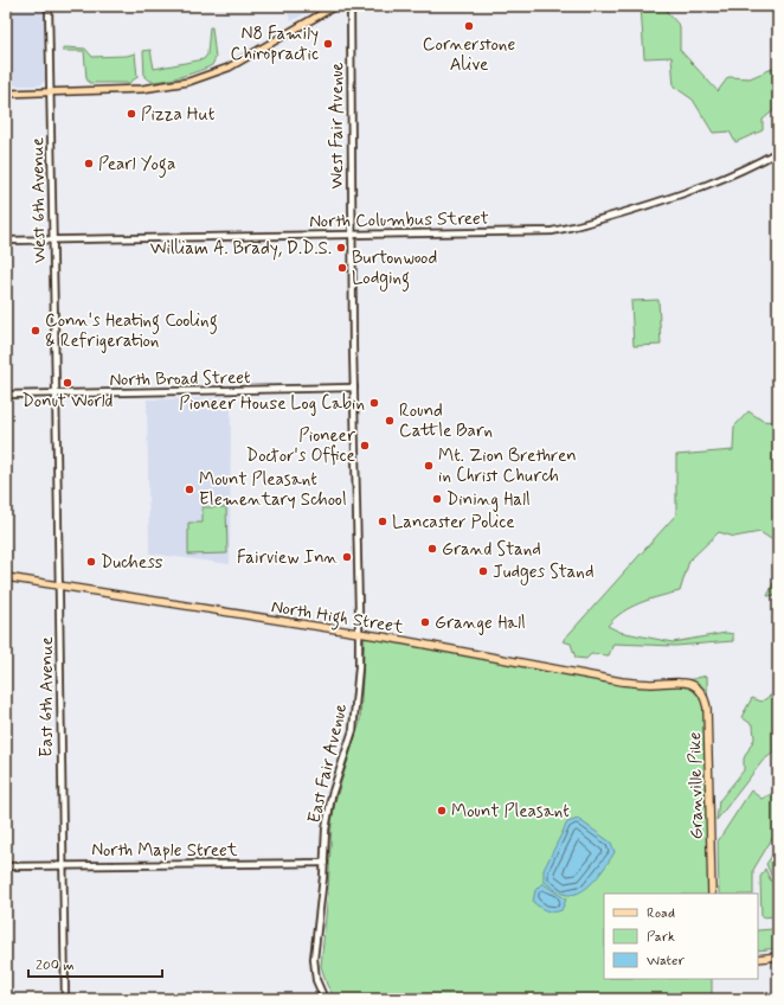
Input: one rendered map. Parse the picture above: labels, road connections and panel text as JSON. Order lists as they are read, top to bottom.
{
  "streets": {
    "highway": ["North High Street", "Granville Pike"],
    "main road": [
      "West Fair Avenue",
      "West 6th Avenue",
      "North Columbus Street",
      "North Broad Street",
      "East 6th Avenue",
      "East Fair Avenue",
      "North Maple Street"
    ]
  },
  "crossings": [
    ["West Fair Avenue", "North Columbus Street"],
    ["West Fair Avenue", "North Broad Street"],
    ["West Fair Avenue", "East Fair Avenue"],
    ["West 6th Avenue", "North Columbus Street"],
    ["West 6th Avenue", "North Broad Street"],
    ["West 6th Avenue", "East 6th Avenue"],
    ["North Broad Street", "East 6th Avenue"],
    ["North Broad Street", "East Fair Avenue"],
    ["North High Street", "East 6th Avenue"],
    ["North High Street", "East Fair Avenue"],
    ["North High Street", "Granville Pike"],
    ["East 6th Avenue", "North Maple Street"],
    ["East Fair Avenue", "North Maple Street"]
  ],
  "places": [
    "Cornerstone Alive",
    "N8 Family Chiropractic",
    "Pizza Hut",
    "Pearl Yoga",
    "William A. Brady, D.D.S.",
    "Burtonwood Lodging",
    "Conn's Heating Cooling & Refrigeration",
    "Donut World",
    "Pioneer House Log Cabin",
    "Round Cattle Barn",
    "Pioneer Doctor's Office",
    "Mt. Zion Brethren in Christ Church",
    "Mount Pleasant Elementary School",
    "Dining Hall",
    "Lancaster Police",
    "Grand Stand",
    "Fairview Inn",
    "Duchess",
    "Judges Stand",
    "Grange Hall",
    "Mount Pleasant"
  ],
  "legend": ["Road", "Park", "Water"],
  "scale_bar": "200 m"
}
